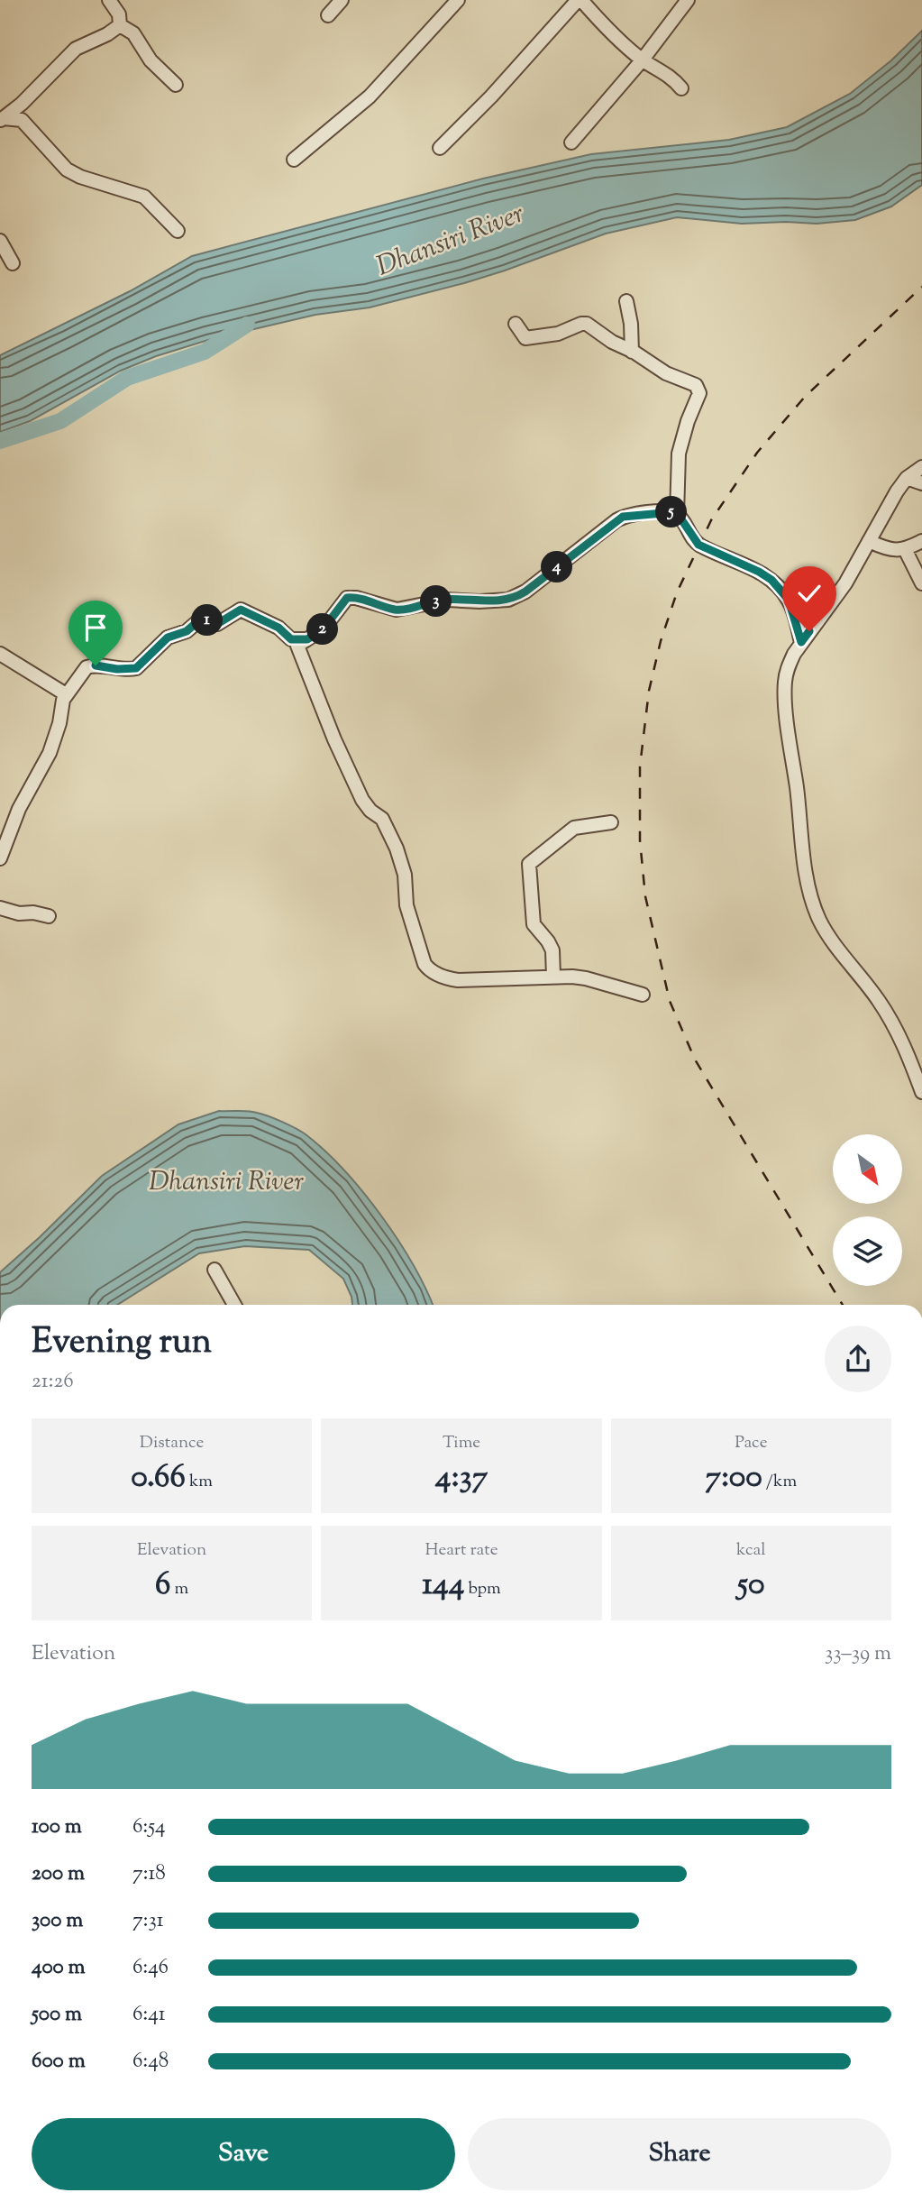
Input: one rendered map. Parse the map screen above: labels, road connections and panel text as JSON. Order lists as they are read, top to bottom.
{
  "water": ["Dhansiri River"],
  "north": "bottom right",
  "page": {
    "pins": [
      "5",
      "4",
      "3",
      "1",
      "2"
    ],
    "heading": ["Evening run", "21:26"],
    "stats": [
      ["Distance", "0.66 km"],
      ["Time", "4:37"],
      ["Pace", "7:00 /km"],
      ["Elevation", "6 m"],
      ["Heart rate", "144 bpm"],
      ["kcal", "50"]
    ],
    "chart": ["Elevation", "33–39 m"],
    "list": [
      {
        "name": "100 m",
        "note": "6:54"
      },
      {
        "name": "200 m",
        "note": "7:18"
      },
      {
        "name": "300 m",
        "note": "7:31"
      },
      {
        "name": "400 m",
        "note": "6:46"
      },
      {
        "name": "500 m",
        "note": "6:41"
      },
      {
        "name": "600 m",
        "note": "6:48"
      }
    ],
    "buttons": ["Save", "Share"]
  }
}
